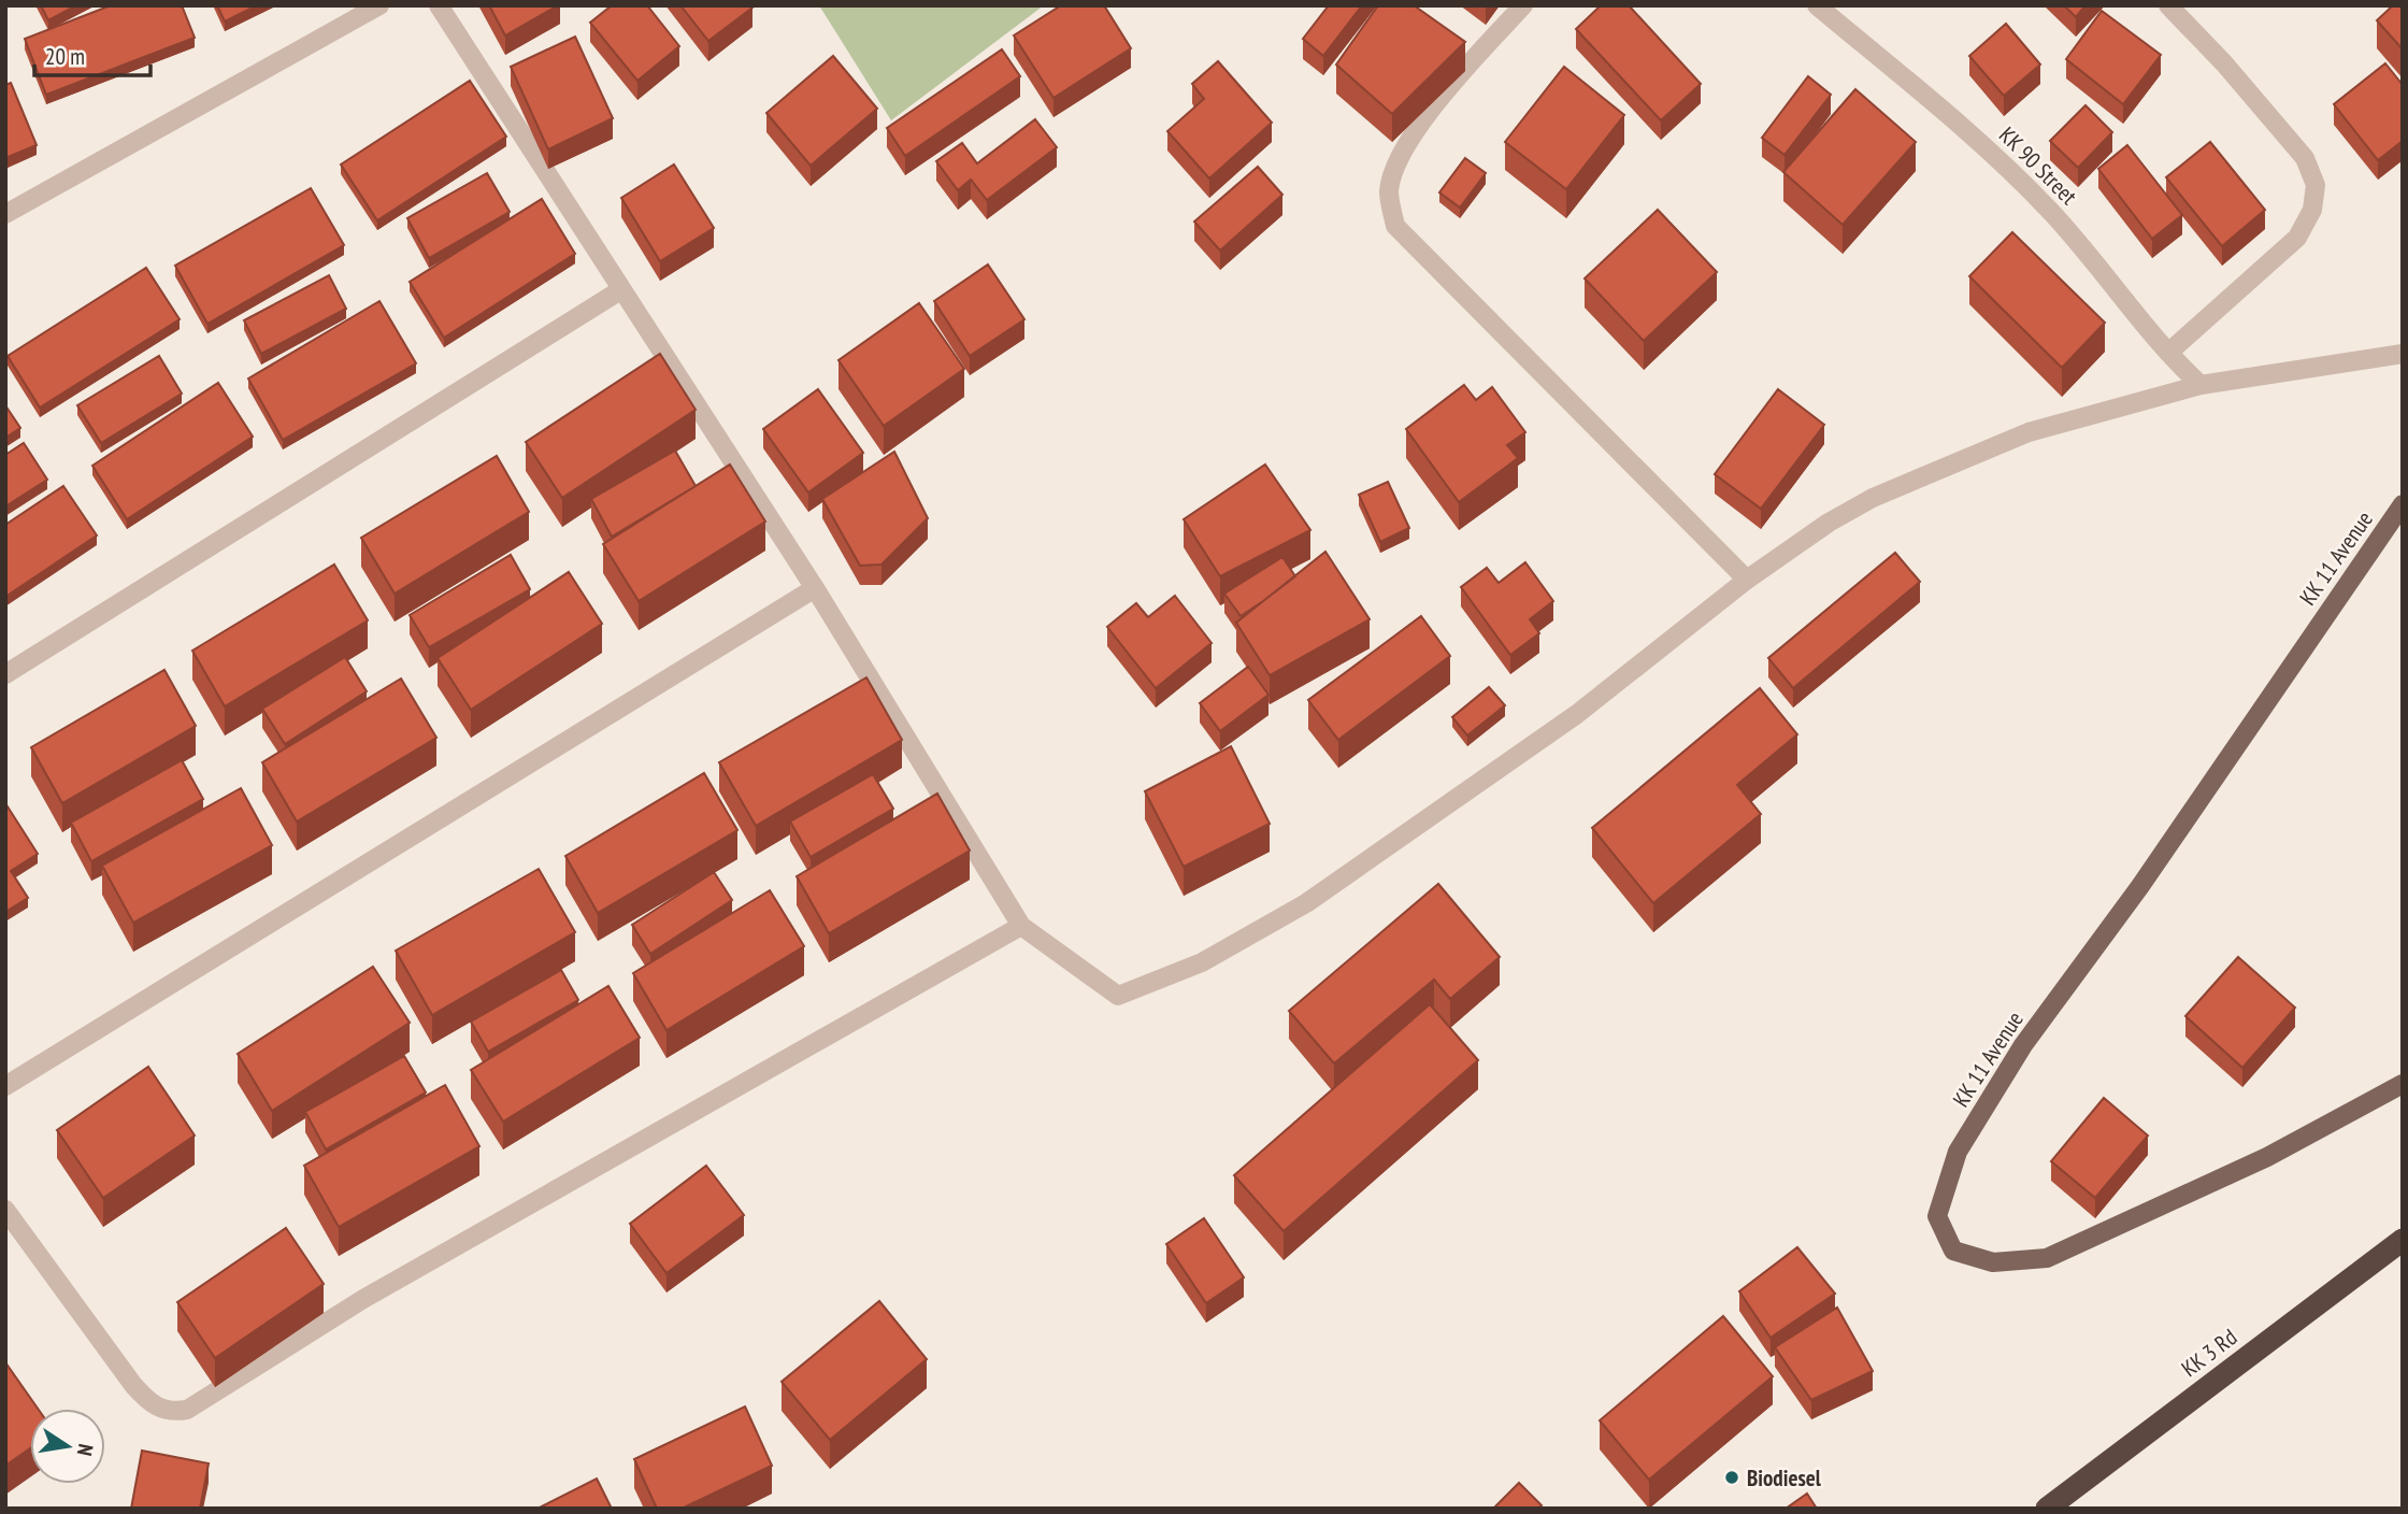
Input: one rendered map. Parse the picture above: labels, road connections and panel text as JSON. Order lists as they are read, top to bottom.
{
  "streets": {
    "highway": ["KK 3 Rd"],
    "main road": ["KK 11 Avenue"],
    "street": ["KK 90 Street"]
  },
  "places": ["Biodiesel"],
  "scale_bar": "20 m",
  "north": "right"
}
